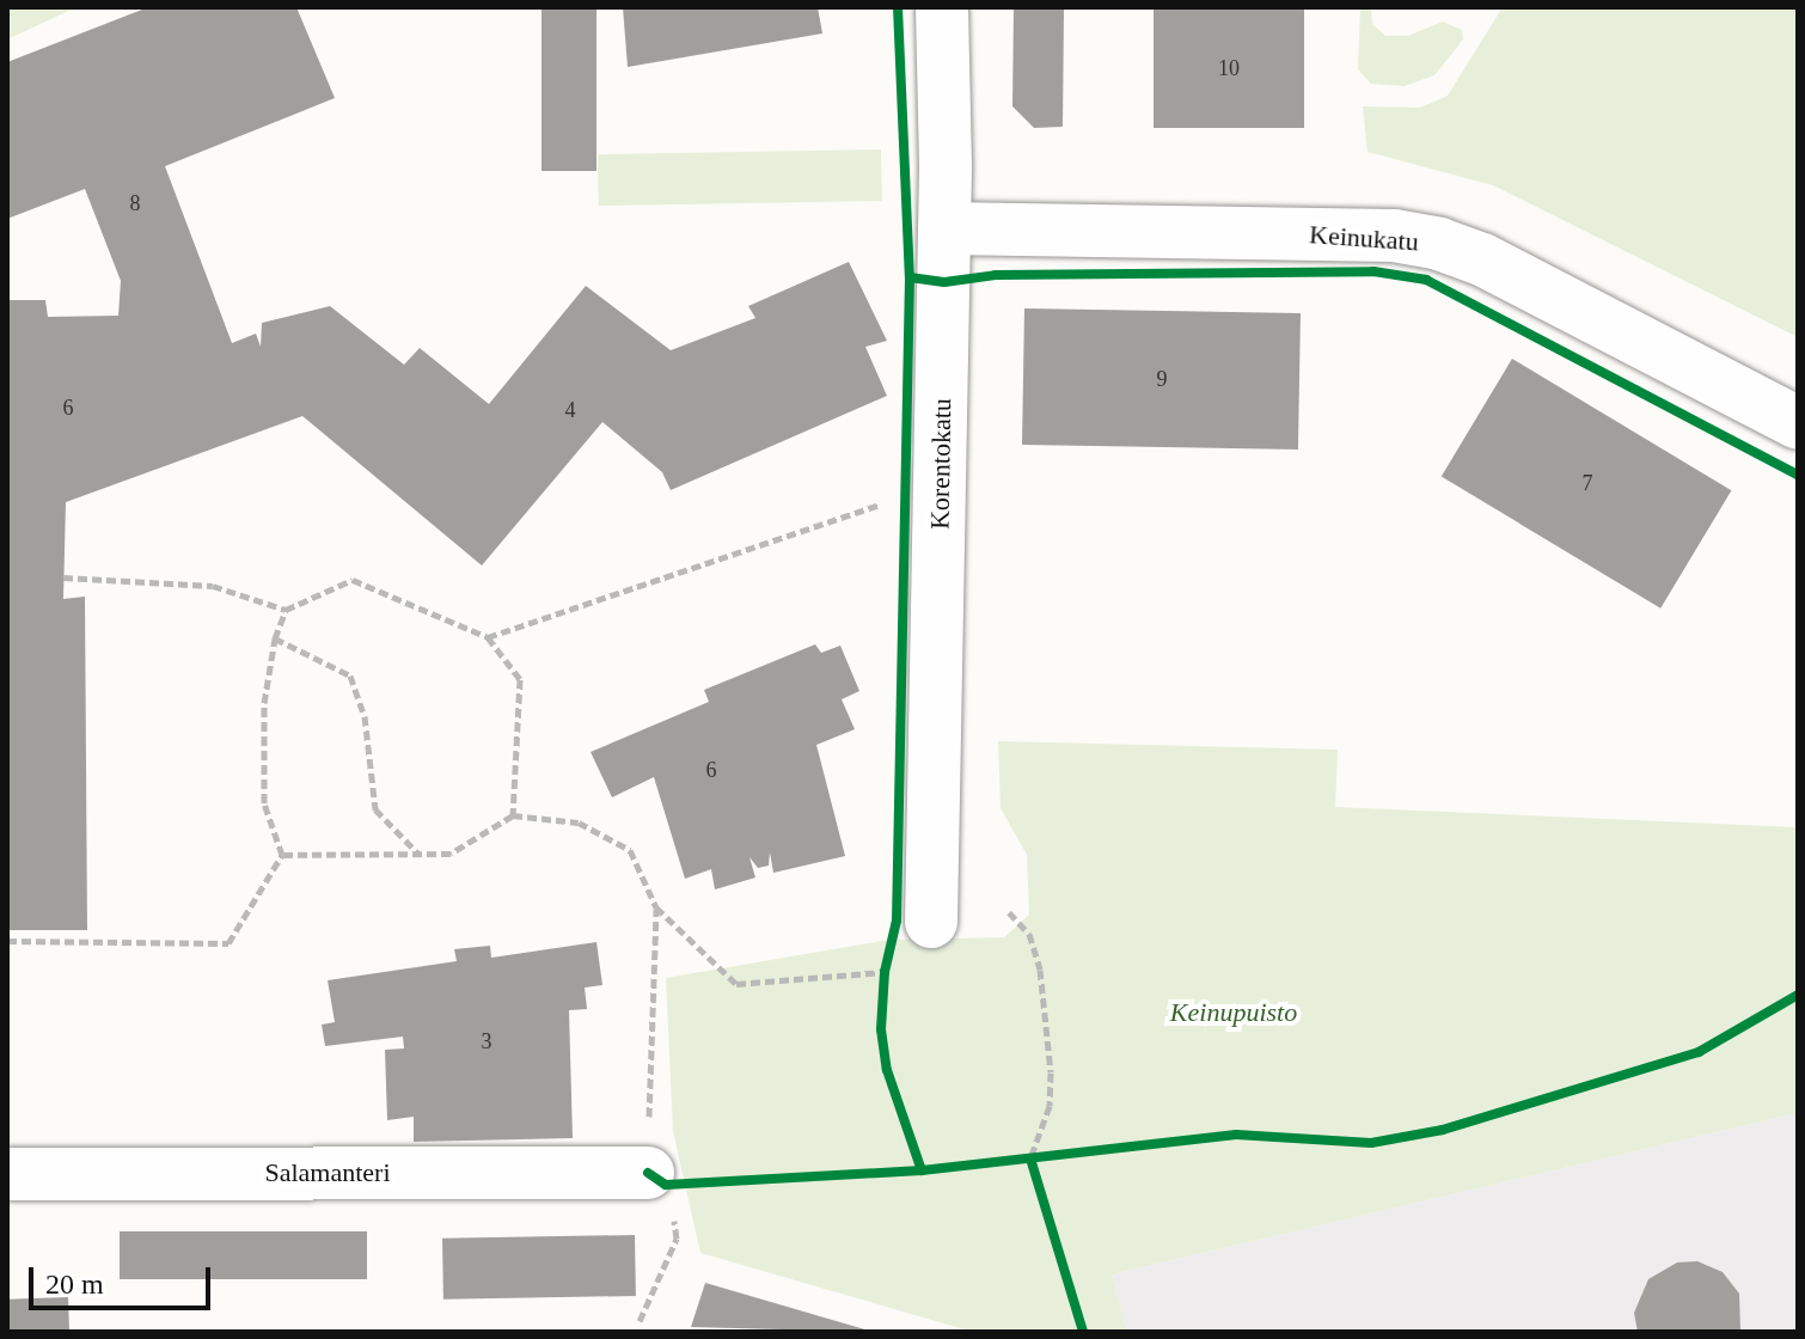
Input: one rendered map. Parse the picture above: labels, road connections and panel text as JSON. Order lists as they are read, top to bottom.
{
  "streets": {
    "street": ["Keinukatu", "Korentokatu", "Salamanteri"]
  },
  "crossings": [
    ["Keinukatu", "Korentokatu"]
  ],
  "parks": ["Keinupuisto"],
  "house_numbers": [
    "10",
    "8",
    "9",
    "6",
    "4",
    "7",
    "6",
    "3"
  ],
  "scale_bar": "20 m"
}
